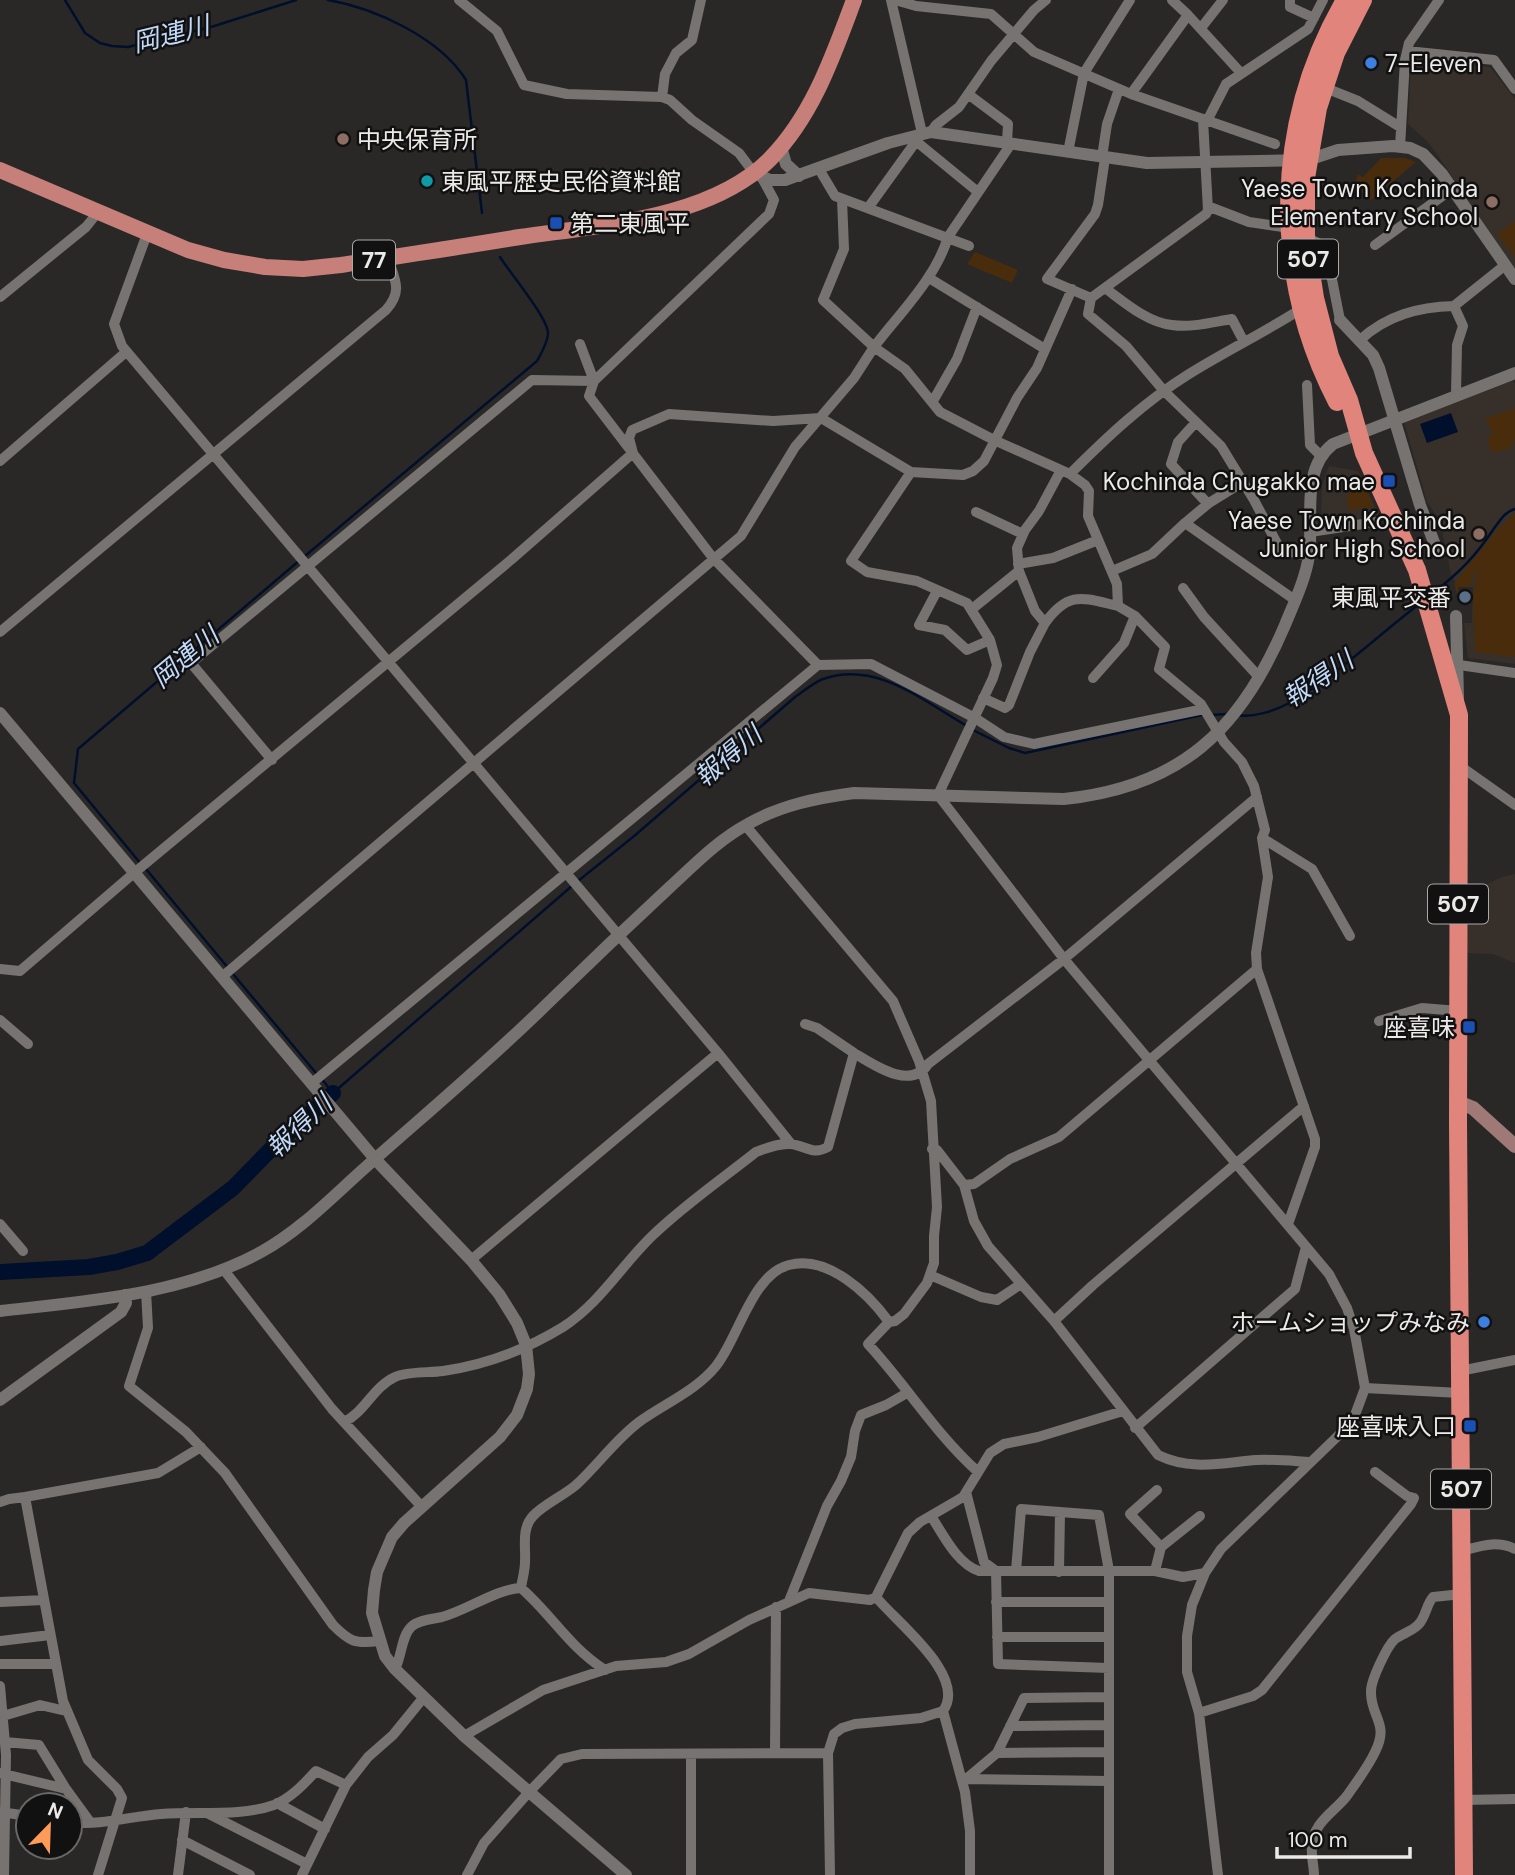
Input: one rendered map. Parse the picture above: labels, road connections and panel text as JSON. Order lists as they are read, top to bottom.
{
  "streets": {
    "highway": ["507"],
    "main road": ["77"]
  },
  "water": ["岡連川", "報得川"],
  "places": {
    "other": [
      "7-Eleven",
      "中央保育所",
      "東風平歴史民俗資料館",
      "Yaese Town Kochinda Elementary School",
      "Yaese Town Kochinda Junior High School",
      "東風平交番",
      "ホームショップみなみ"
    ],
    "transit": [
      "第二東風平",
      "Kochinda Chugakko mae",
      "座喜味",
      "座喜味入口"
    ]
  },
  "scale_bar": "100 m",
  "north": "top right"
}
